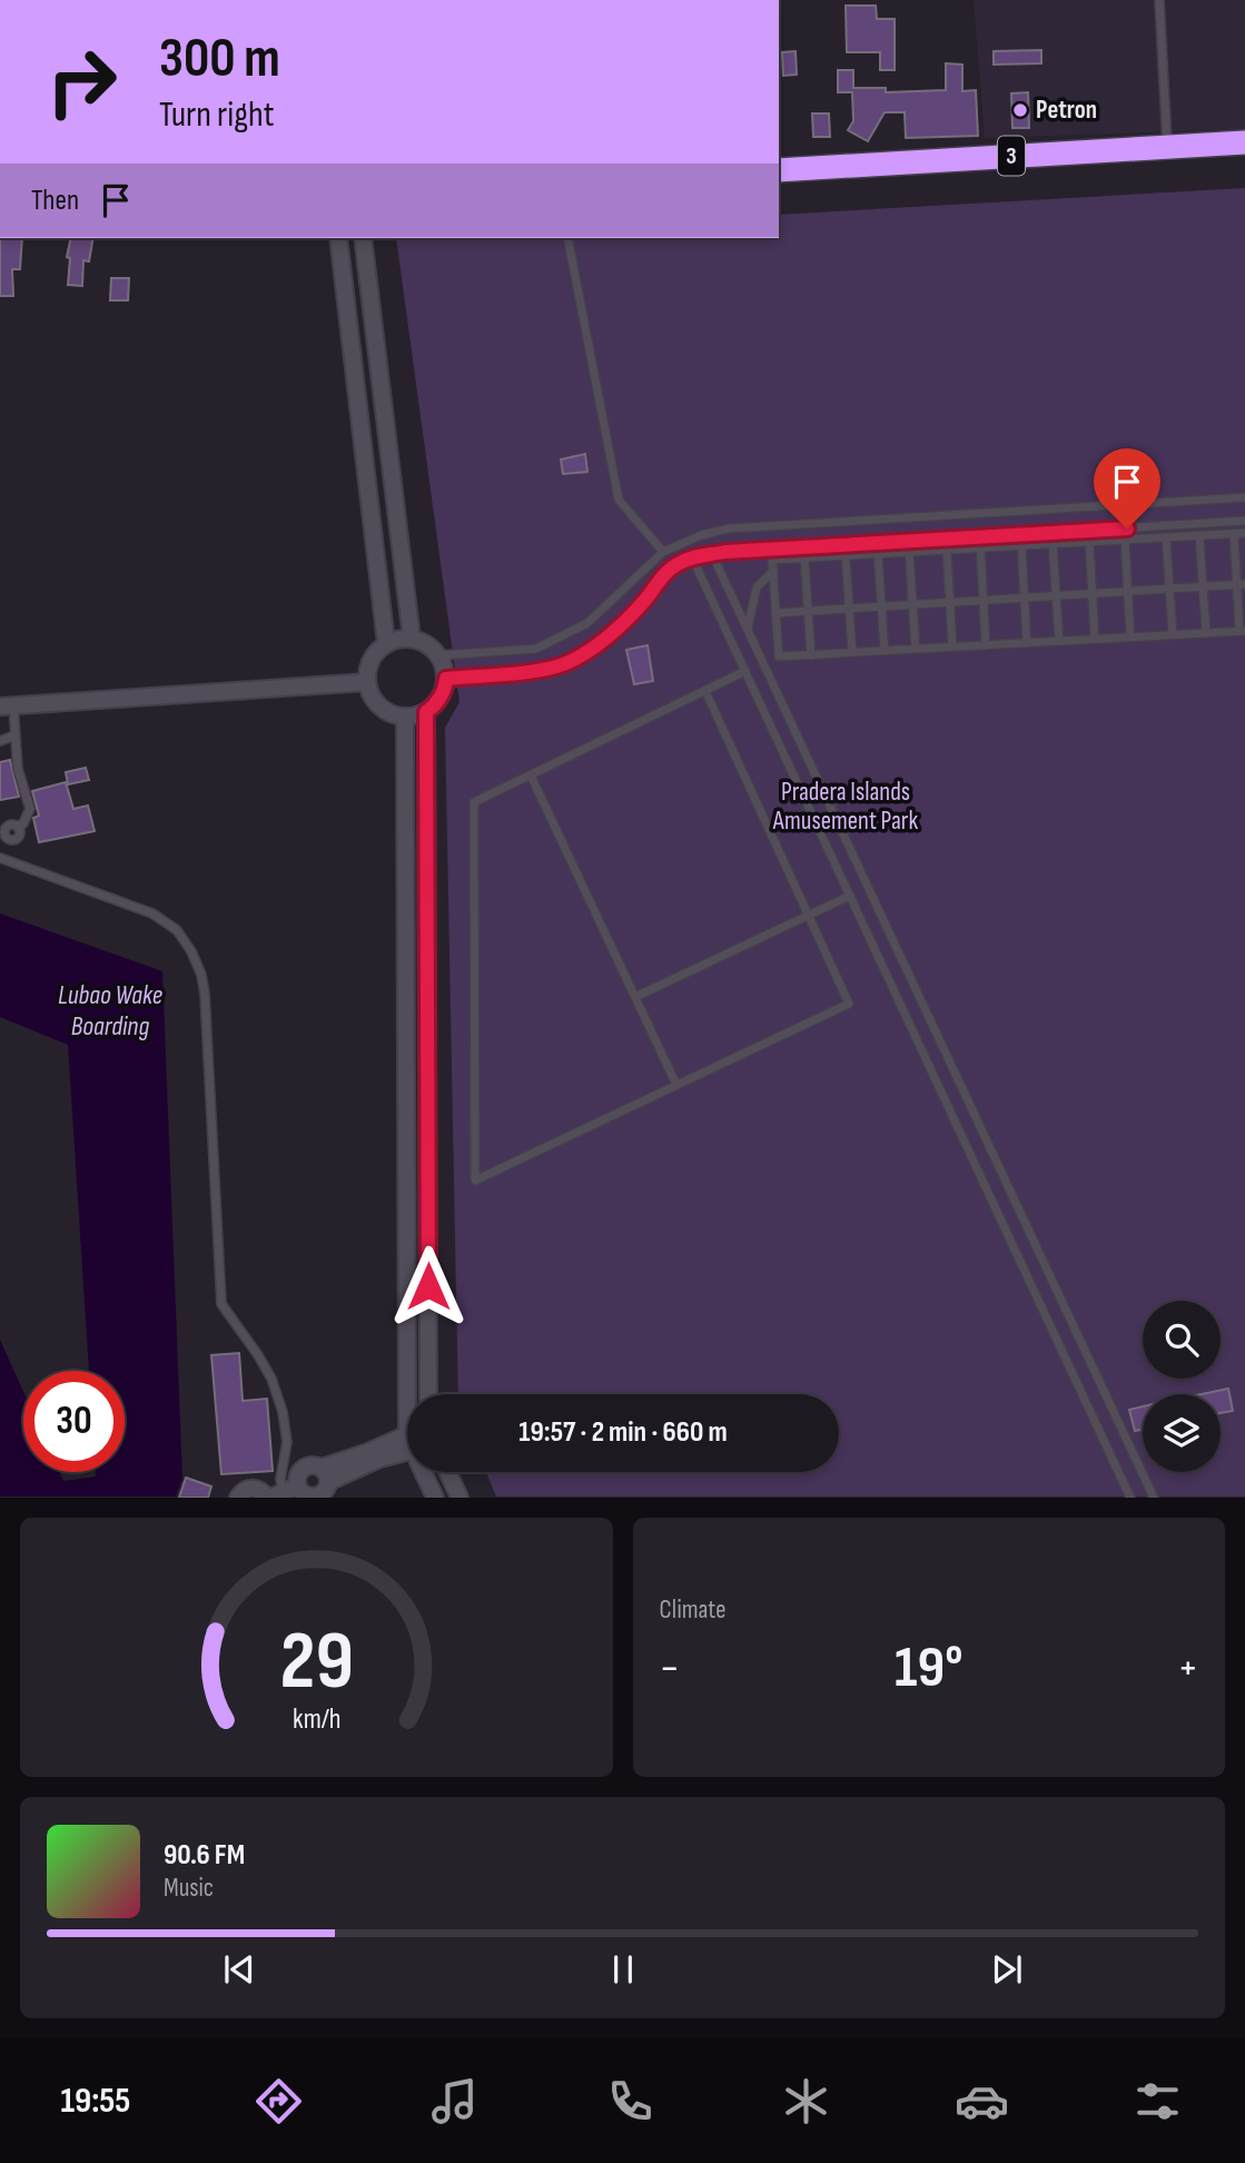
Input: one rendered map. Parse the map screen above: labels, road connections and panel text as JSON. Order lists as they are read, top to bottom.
{
  "streets": {
    "highway": ["3"]
  },
  "water": ["Lubao Wake Boarding"],
  "parks": ["Pradera Islands Amusement Park"],
  "places": ["Petron"],
  "page": {
    "turn": ["300 m", "Turn right"],
    "then": "Then",
    "limit": "30",
    "trip": "19:57 · 2 min · 660 m",
    "tile": "Climate",
    "heat": ["−", "19°", "+"],
    "song": ["90.6 FM", "Music"],
    "tabs": "19:55",
    "gauge": ["29", "km/h"]
  }
}
